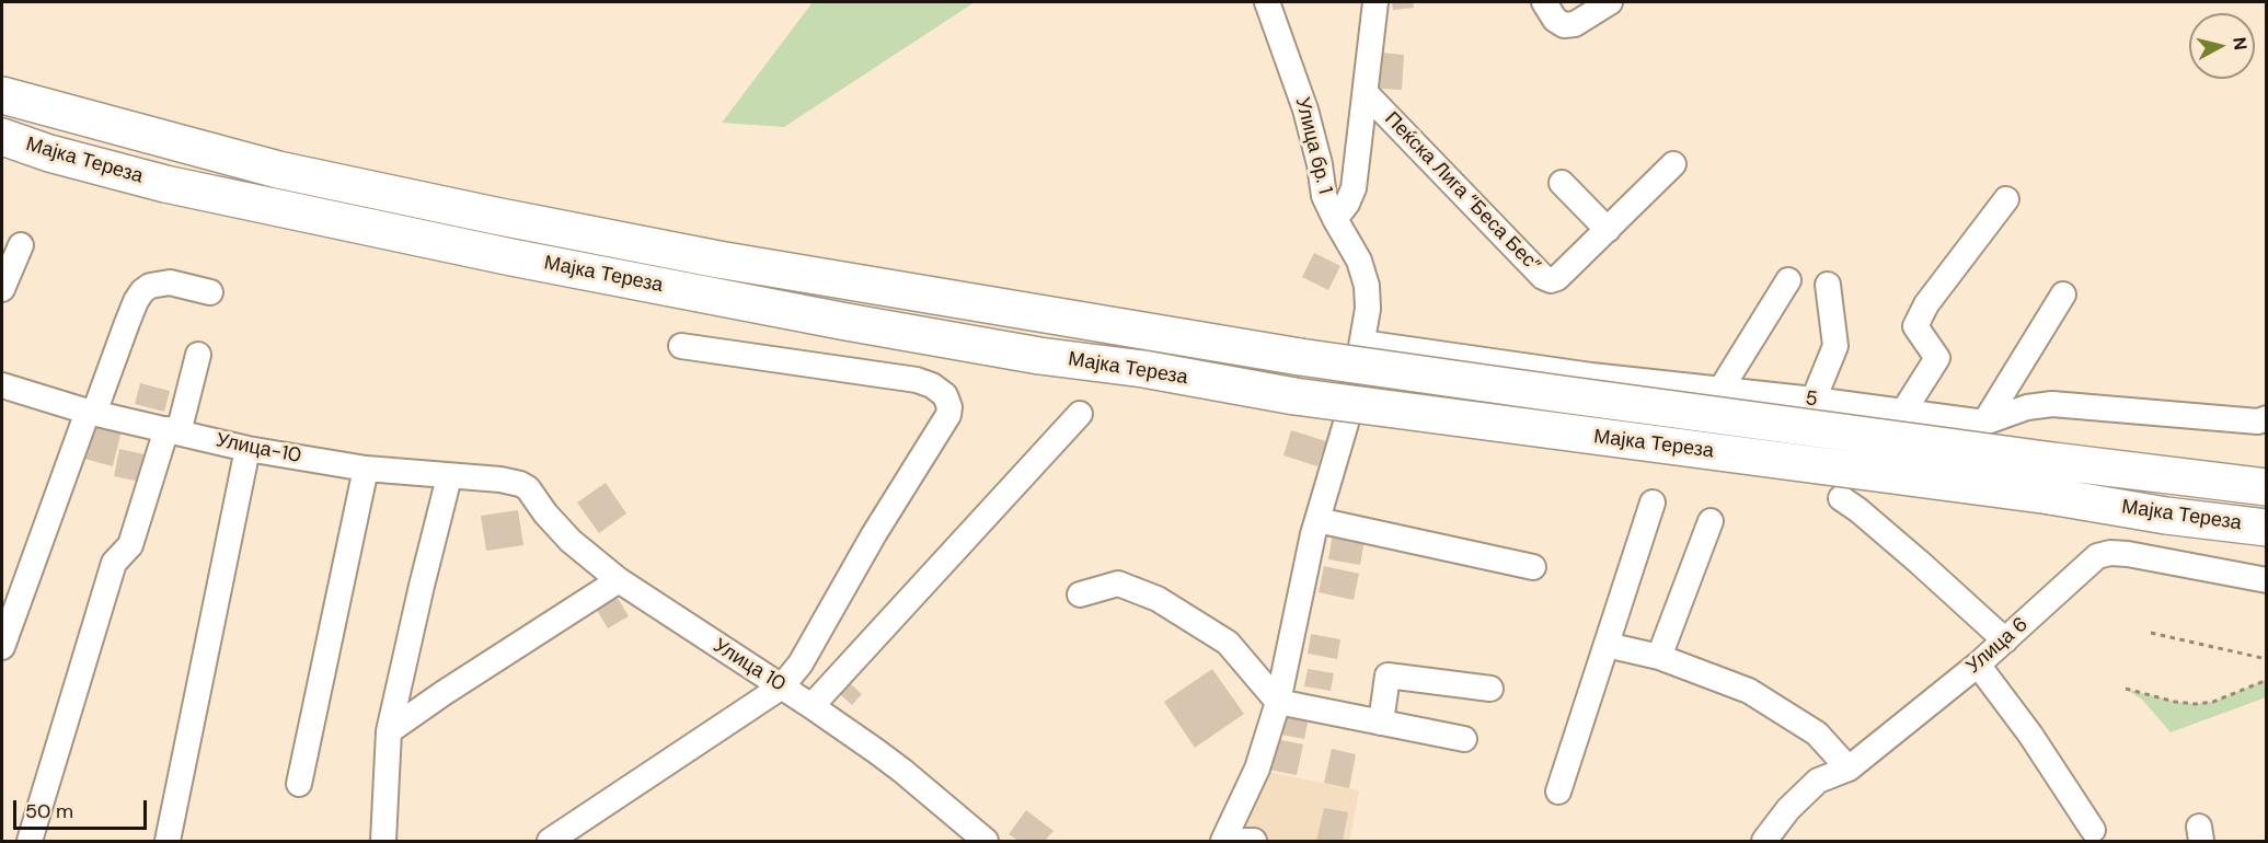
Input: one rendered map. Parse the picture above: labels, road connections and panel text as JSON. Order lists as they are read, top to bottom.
{
  "streets": {
    "highway": ["Мајка Тереза"],
    "street": [
      "Улица бр. 1",
      "Пеќска Лига “Беса Бес”",
      "5",
      "Улица-10",
      "Улица 6",
      "Улица 10"
    ]
  },
  "crossings": [
    ["Улица бр. 1", "Пеќска Лига “Беса Бес”"],
    ["Улица бр. 1", "5"],
    ["Улица-10", "Улица 10"]
  ],
  "scale_bar": "50 m",
  "north": "right"
}
